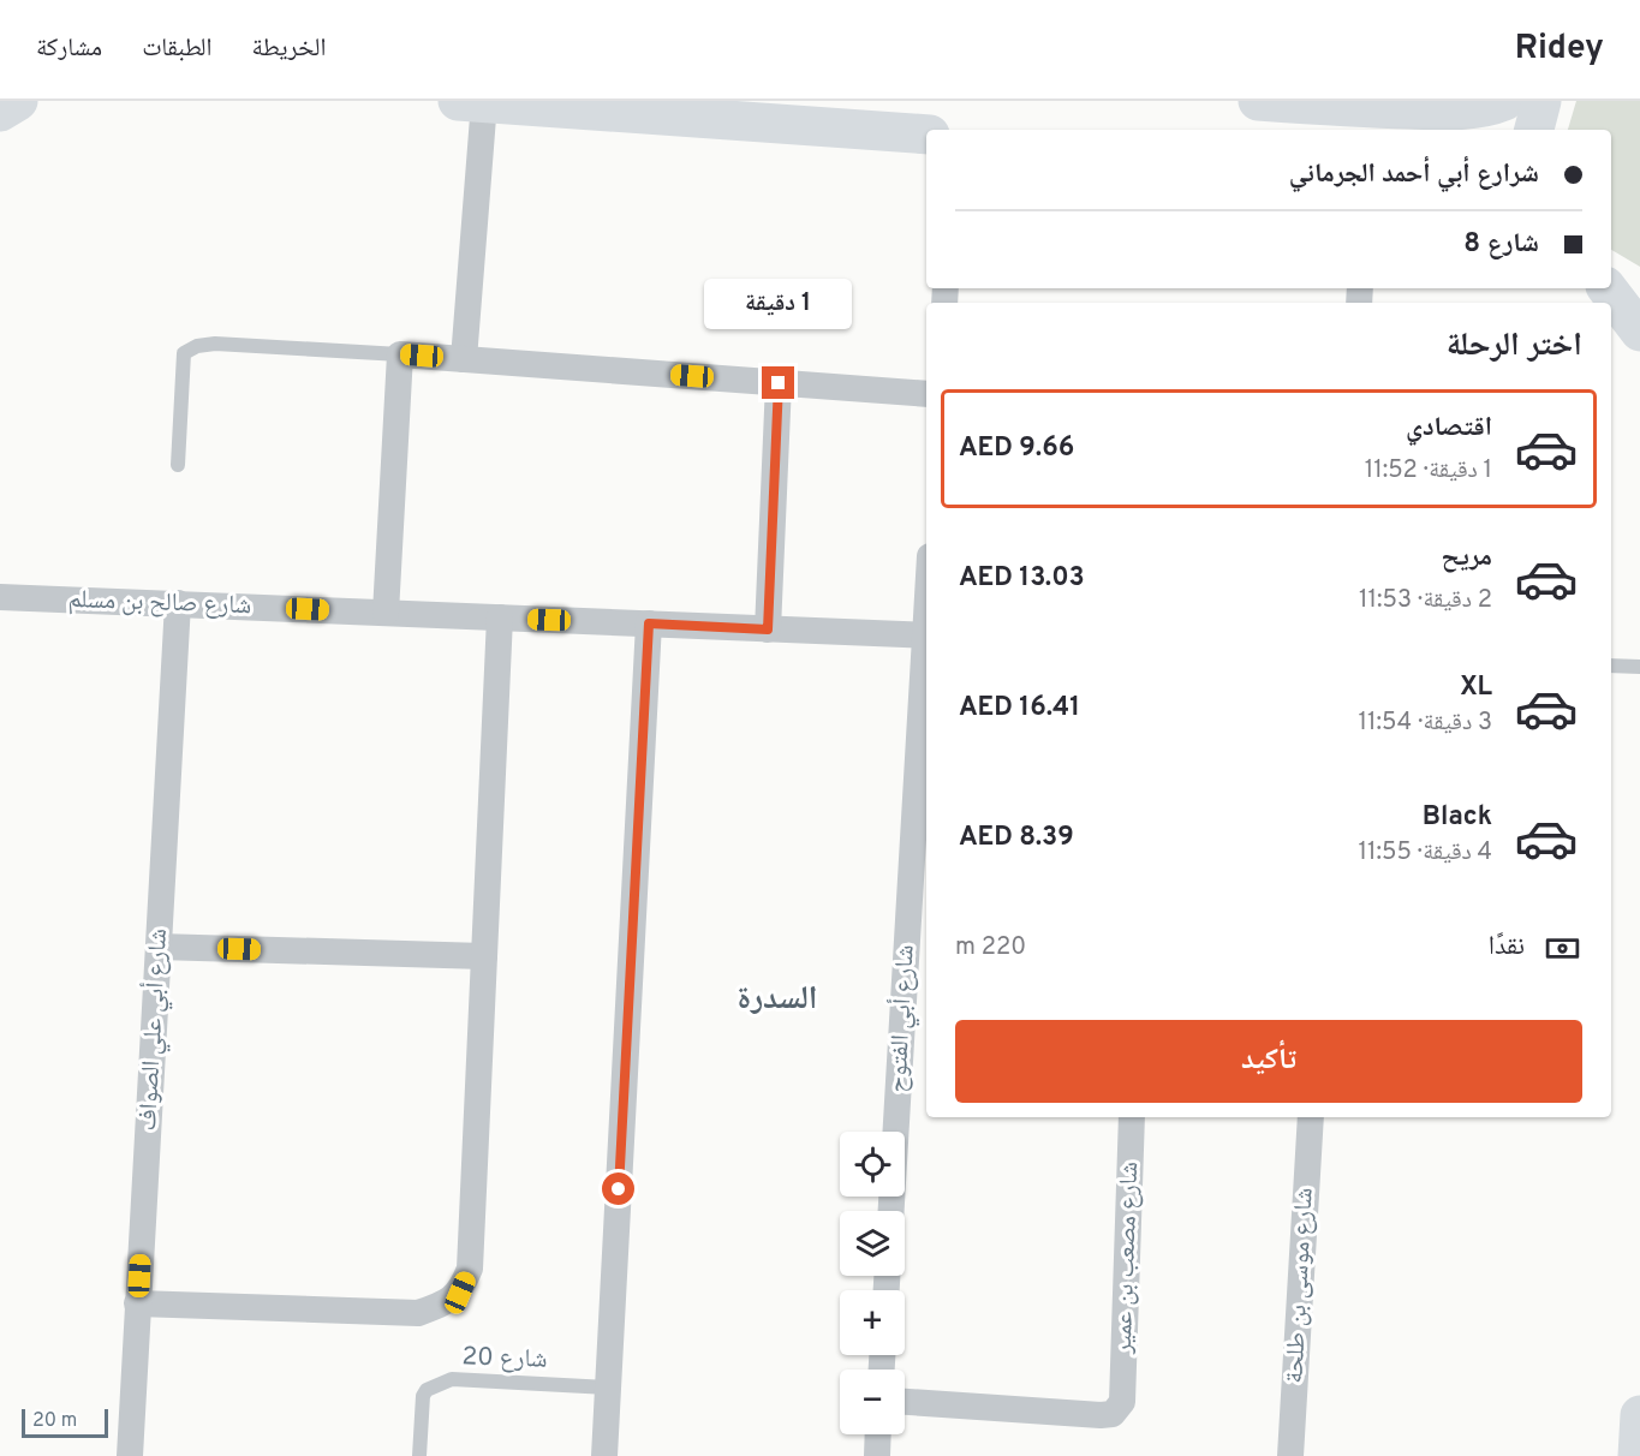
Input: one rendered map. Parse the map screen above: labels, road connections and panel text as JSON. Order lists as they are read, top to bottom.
{
  "streets": {
    "street": [
      "شارع صالح بن مسلم",
      "شارع أبي الفتوح",
      "شارع أبي علي الصواف",
      "شارع مصعب بن عمير",
      "شارع موسى بن طلحة"
    ],
    "lane": ["شارع 20"]
  },
  "crossings": [
    ["شارع صالح بن مسلم", "شارع أبي علي الصواف"]
  ],
  "districts": ["السدرة"],
  "scale_bar": "20 m",
  "page": {
    "header": "Ridey",
    "nav": ["الخريطة", "الطبقات", "مشاركة"],
    "banner": ["شرارع أبي أحمد الجرماني", "شارع 8"],
    "bubble": "1 دقيقة",
    "heading": "اختر الرحلة",
    "list": [
      {
        "name": "اقتصادي",
        "note": "1 دقيقة · 11:52",
        "value": "AED 9.66"
      },
      {
        "name": "مريح",
        "note": "2 دقيقة · 11:53",
        "value": "AED 13.03"
      },
      {
        "name": "XL",
        "note": "3 دقيقة · 11:54",
        "value": "AED 16.41"
      },
      {
        "name": "Black",
        "note": "4 دقيقة · 11:55",
        "value": "AED 8.39"
      }
    ],
    "pay": ["نقدًا", "220 m"],
    "buttons": "تأكيد",
    "map_buttons": ["+", "−"],
    "scale": "20 m"
  }
}
